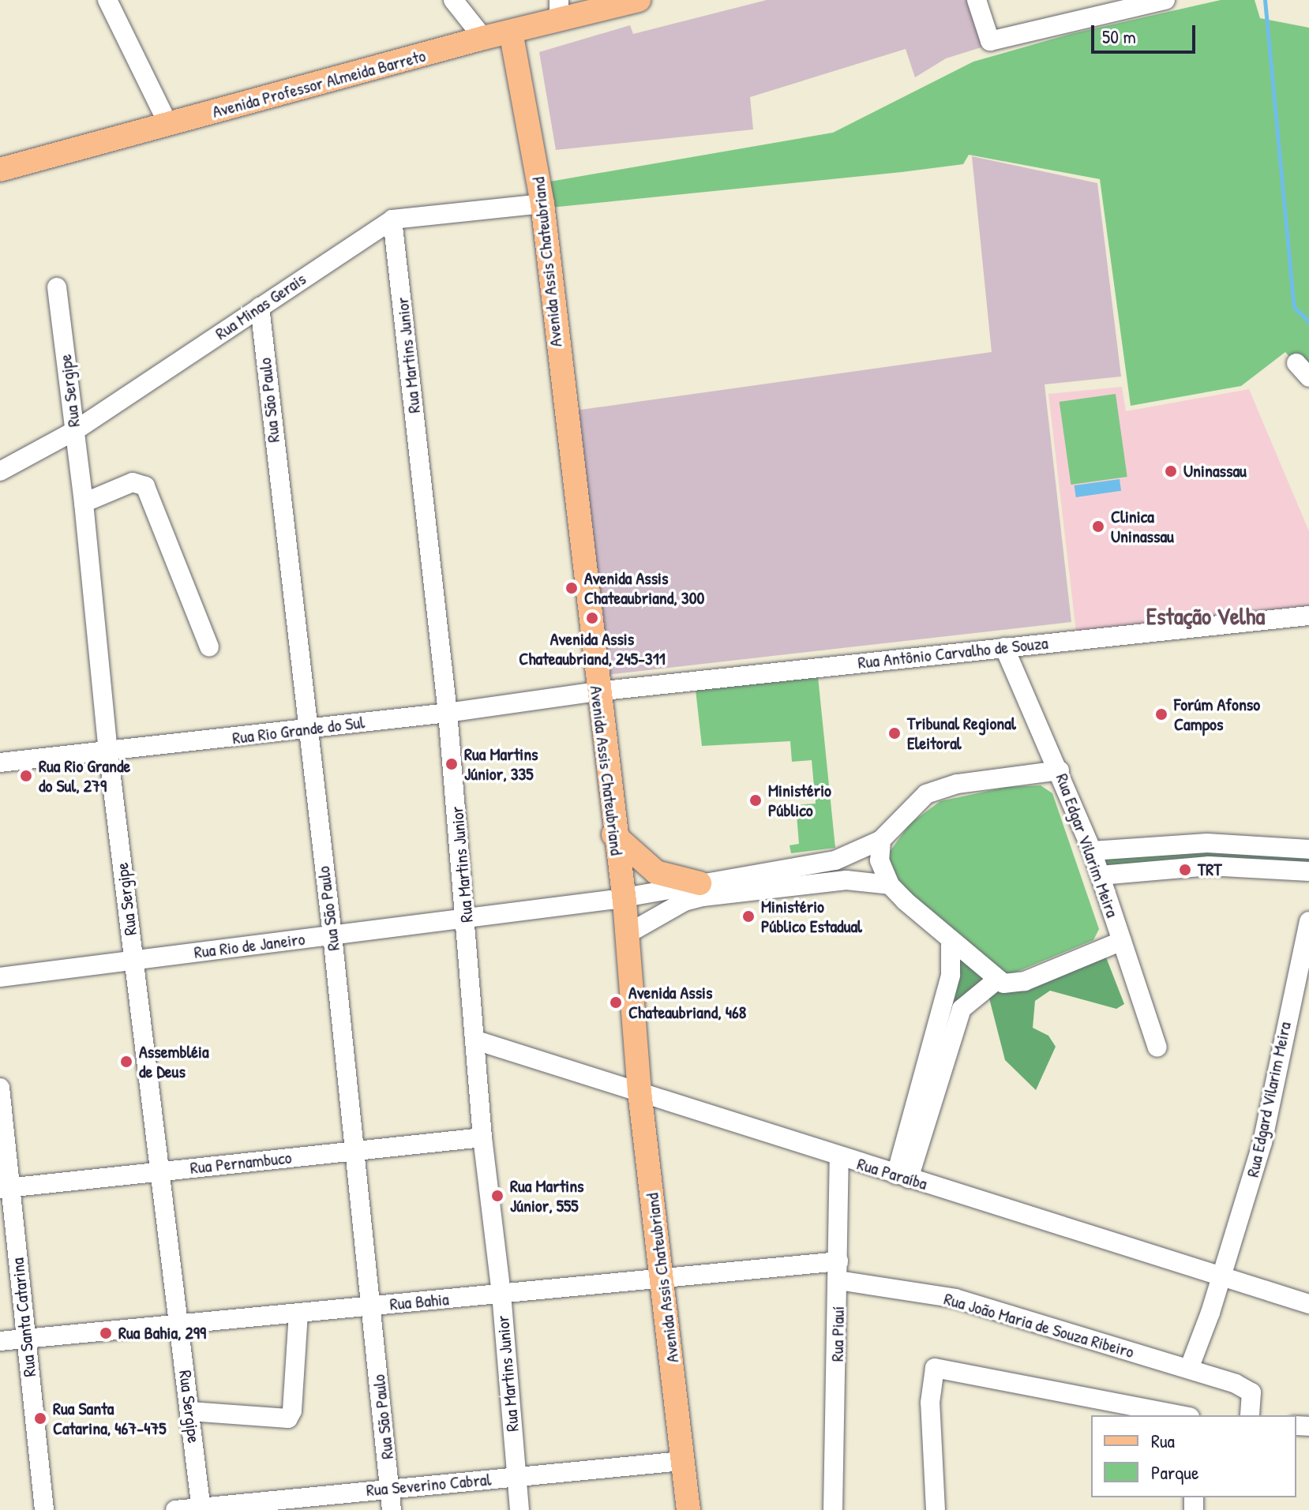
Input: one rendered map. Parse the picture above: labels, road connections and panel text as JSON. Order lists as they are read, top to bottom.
{
  "streets": {
    "main road": ["Avenida Professor Almeida Barreto", "Avenida Assis Chateubriand"],
    "street": [
      "Rua Minas Gerais",
      "Rua Martins Junior",
      "Rua Sergipe",
      "Rua São Paulo",
      "Rua Antônio Carvalho de Souza",
      "Rua Rio Grande do Sul",
      "Rua Edgar Vilarim Meira",
      "Rua Rio de Janeiro",
      "Rua Edgard Vilarim Meira",
      "Rua Pernambuco",
      "Rua Paraíba",
      "Rua Bahia",
      "Rua Santa Catarina",
      "Rua João Maria de Souza Ribeiro",
      "Rua Piauí",
      "Rua Severino Cabral"
    ]
  },
  "crossings": [
    ["Avenida Professor Almeida Barreto", "Avenida Assis Chateubriand"],
    ["Avenida Assis Chateubriand", "Rua Minas Gerais"],
    ["Avenida Assis Chateubriand", "Rua Antônio Carvalho de Souza"],
    ["Avenida Assis Chateubriand", "Rua Rio Grande do Sul"],
    ["Avenida Assis Chateubriand", "Rua Rio de Janeiro"],
    ["Avenida Assis Chateubriand", "Rua Paraíba"],
    ["Avenida Assis Chateubriand", "Rua Bahia"],
    ["Avenida Assis Chateubriand", "Rua Severino Cabral"],
    ["Rua Minas Gerais", "Rua Martins Junior"],
    ["Rua Minas Gerais", "Rua Sergipe"],
    ["Rua Minas Gerais", "Rua São Paulo"],
    ["Rua Martins Junior", "Rua Rio Grande do Sul"],
    ["Rua Martins Junior", "Rua Rio de Janeiro"],
    ["Rua Martins Junior", "Rua Pernambuco"],
    ["Rua Martins Junior", "Rua Paraíba"],
    ["Rua Martins Junior", "Rua Bahia"],
    ["Rua Martins Junior", "Rua Severino Cabral"],
    ["Rua Sergipe", "Rua Rio Grande do Sul"],
    ["Rua Sergipe", "Rua Rio de Janeiro"],
    ["Rua Sergipe", "Rua Pernambuco"],
    ["Rua Sergipe", "Rua Bahia"],
    ["Rua Sergipe", "Rua Severino Cabral"],
    ["Rua São Paulo", "Rua Rio Grande do Sul"],
    ["Rua São Paulo", "Rua Rio de Janeiro"],
    ["Rua São Paulo", "Rua Pernambuco"],
    ["Rua São Paulo", "Rua Bahia"],
    ["Rua São Paulo", "Rua Severino Cabral"],
    ["Rua Antônio Carvalho de Souza", "Rua Rio Grande do Sul"],
    ["Rua Antônio Carvalho de Souza", "Rua Edgar Vilarim Meira"],
    ["Rua Edgar Vilarim Meira", "Rua Rio de Janeiro"],
    ["Rua Edgard Vilarim Meira", "Rua Paraíba"],
    ["Rua Edgard Vilarim Meira", "Rua João Maria de Souza Ribeiro"],
    ["Rua Pernambuco", "Rua Santa Catarina"],
    ["Rua Paraíba", "Rua Piauí"],
    ["Rua Bahia", "Rua Santa Catarina"],
    ["Rua Bahia", "Rua João Maria de Souza Ribeiro"],
    ["Rua Bahia", "Rua Piauí"],
    ["Rua João Maria de Souza Ribeiro", "Rua Piauí"]
  ],
  "districts": ["Estação Velha"],
  "places": [
    "Uninassau",
    "Clinica Uninassau",
    "Avenida Assis Chateaubriand, 300",
    "Avenida Assis Chateaubriand, 245-311",
    "Forúm Afonso Campos",
    "Tribunal Regional Eleitoral",
    "Rua Martins Júnior, 335",
    "Rua Rio Grande do Sul, 279",
    "Ministério Público",
    "TRT",
    "Ministério Público Estadual",
    "Avenida Assis Chateaubriand, 468",
    "Assembléia de Deus",
    "Rua Martins Júnior, 555",
    "Rua Bahia, 299",
    "Rua Santa Catarina, 467-475"
  ],
  "legend": ["Rua", "Parque"],
  "scale_bar": "50 m"
}
